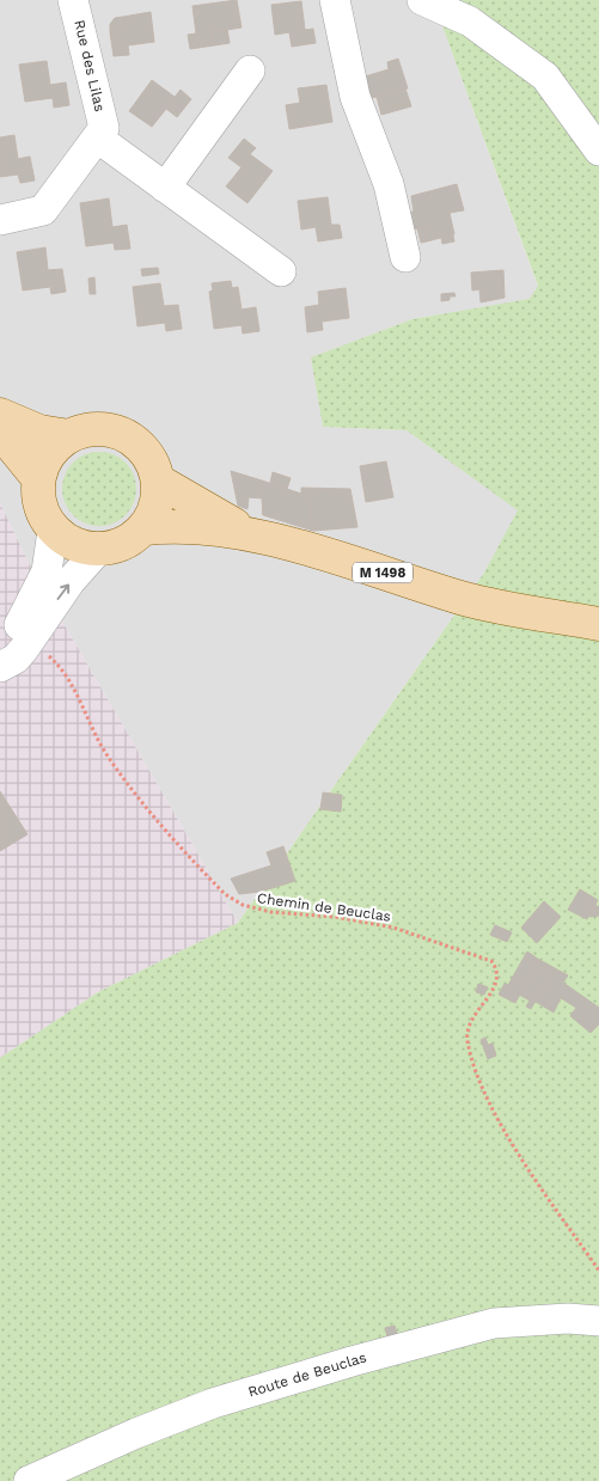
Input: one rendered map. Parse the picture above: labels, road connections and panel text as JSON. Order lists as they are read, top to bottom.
{
  "streets": {
    "main road": ["M 1498"],
    "street": ["Rue des Lilas", "Route de Beuclas"],
    "path": ["Chemin de Beuclas"]
  }
}
